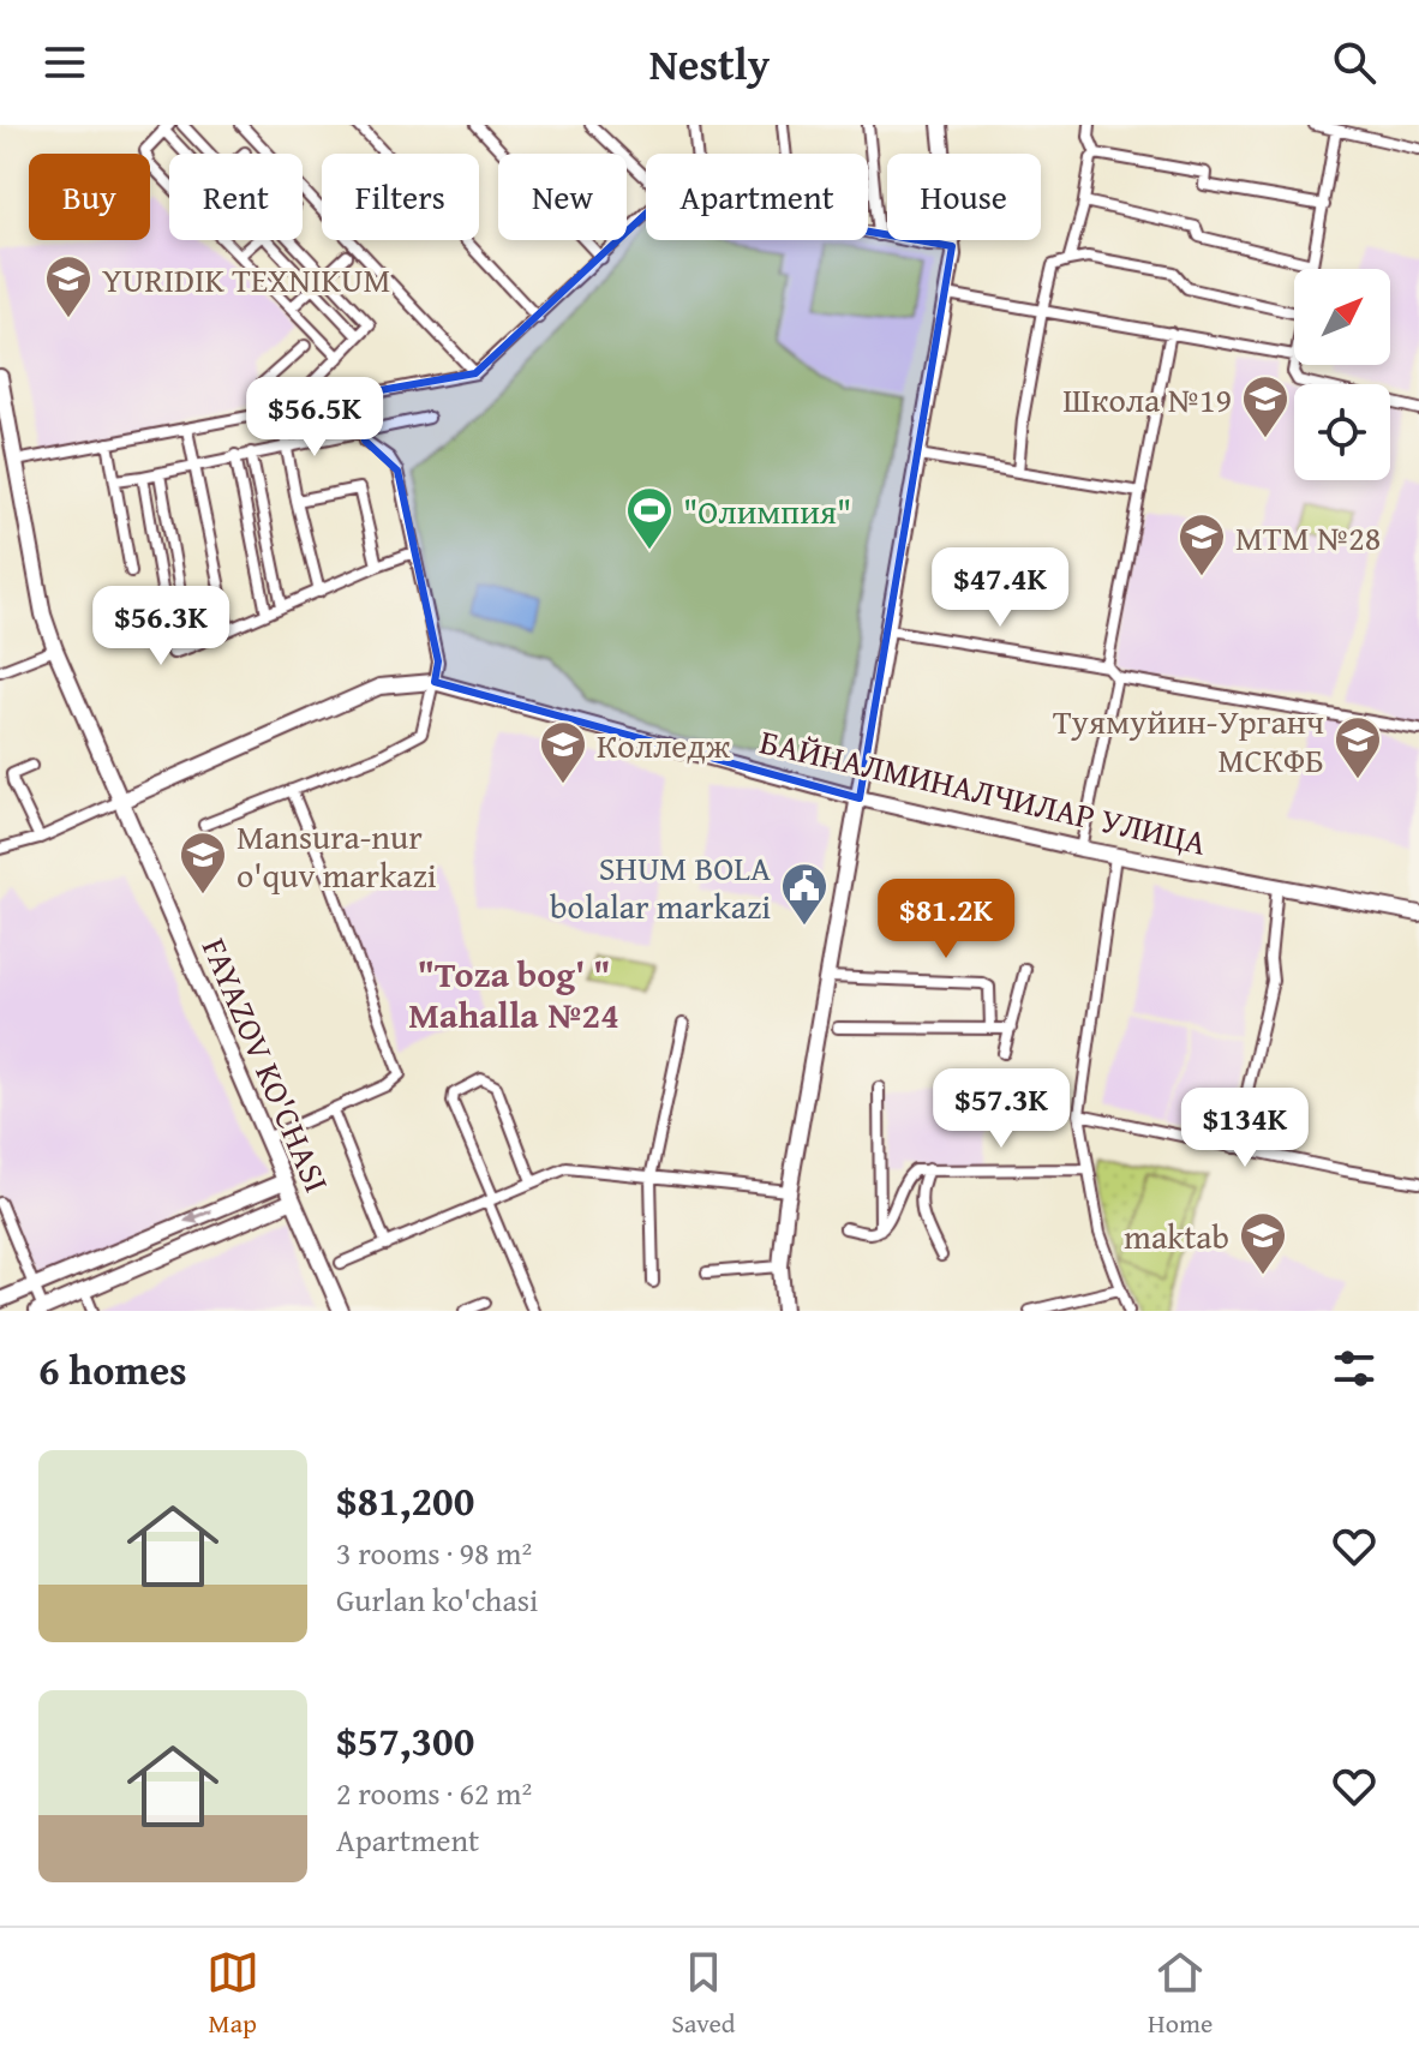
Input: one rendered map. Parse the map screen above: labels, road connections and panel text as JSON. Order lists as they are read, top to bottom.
{
  "streets": {
    "street": ["БАЙНАЛМИНАЛЧИЛАР УЛИЦА", "FAYAZOV KO'CHASI"]
  },
  "crossings": [
    ["БАЙНАЛМИНАЛЧИЛАР УЛИЦА", "FAYAZOV KO'CHASI"]
  ],
  "districts": ["\"Toza bog' \" Mahalla №24"],
  "places": {
    "school or university": [
      "YURIDIK TEXNIKUM",
      "Школа №19",
      "MTM №28",
      "Туямуйин-Урганч МСКФБ",
      "Колледж",
      "Mansura-nur o'quv markazi",
      "maktab"
    ],
    "sports": ["\"Олимпия\""],
    "public building": ["SHUM BOLA bolalar markazi"]
  },
  "north": "top right",
  "page": {
    "header": "Nestly",
    "chip": [
      "Buy",
      "Rent",
      "Filters",
      "New",
      "Apartment",
      "House"
    ],
    "price": [
      "$56.5K",
      "$47.4K",
      "$56.3K",
      "$81.2K",
      "$57.3K",
      "$134K"
    ],
    "heading": "6 homes",
    "list": [
      {
        "name": "$81,200",
        "note": "3 rooms · 98 m² · Gurlan ko'chasi"
      },
      {
        "name": "$57,300",
        "note": "2 rooms · 62 m² · Apartment"
      }
    ],
    "tabs": ["Map", "Saved", "Home"]
  }
}
